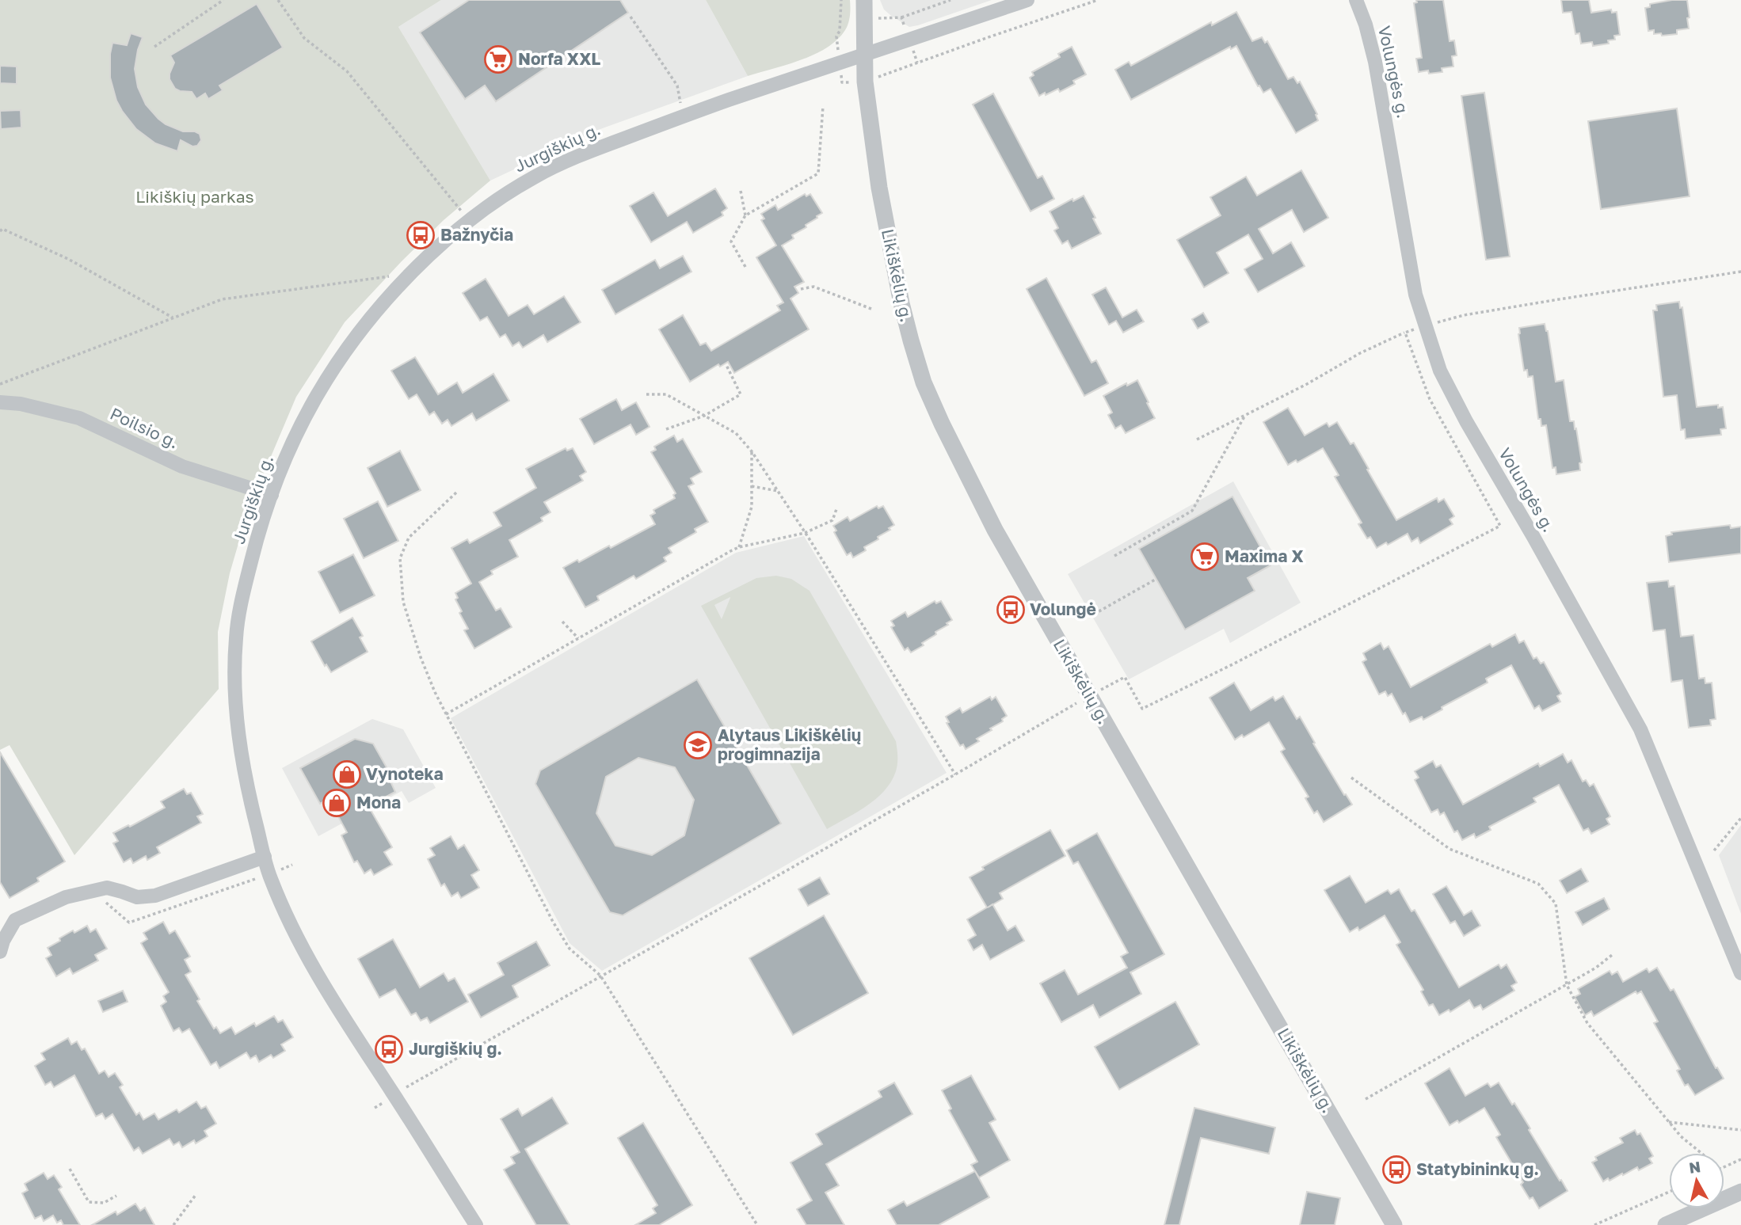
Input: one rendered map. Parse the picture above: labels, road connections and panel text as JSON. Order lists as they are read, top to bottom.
{
  "streets": {
    "street": [
      "Volungės g.",
      "Jurgiškių g.",
      "Likiškėlių g.",
      "Poilsio g."
    ]
  },
  "crossings": [
    ["Jurgiškių g.", "Likiškėlių g."],
    ["Jurgiškių g.", "Poilsio g."]
  ],
  "parks": ["Likiškių parkas"],
  "places": {
    "supermarket": ["Norfa XXL", "Maxima X"],
    "bus stop": [
      "Bažnyčia",
      "Volungė",
      "Jurgiškių g.",
      "Statybininkų g."
    ],
    "school or university": ["Alytaus Likiškėlių progimnazija"],
    "shop": ["Vynoteka", "Mona"]
  },
  "north": "top"
}
